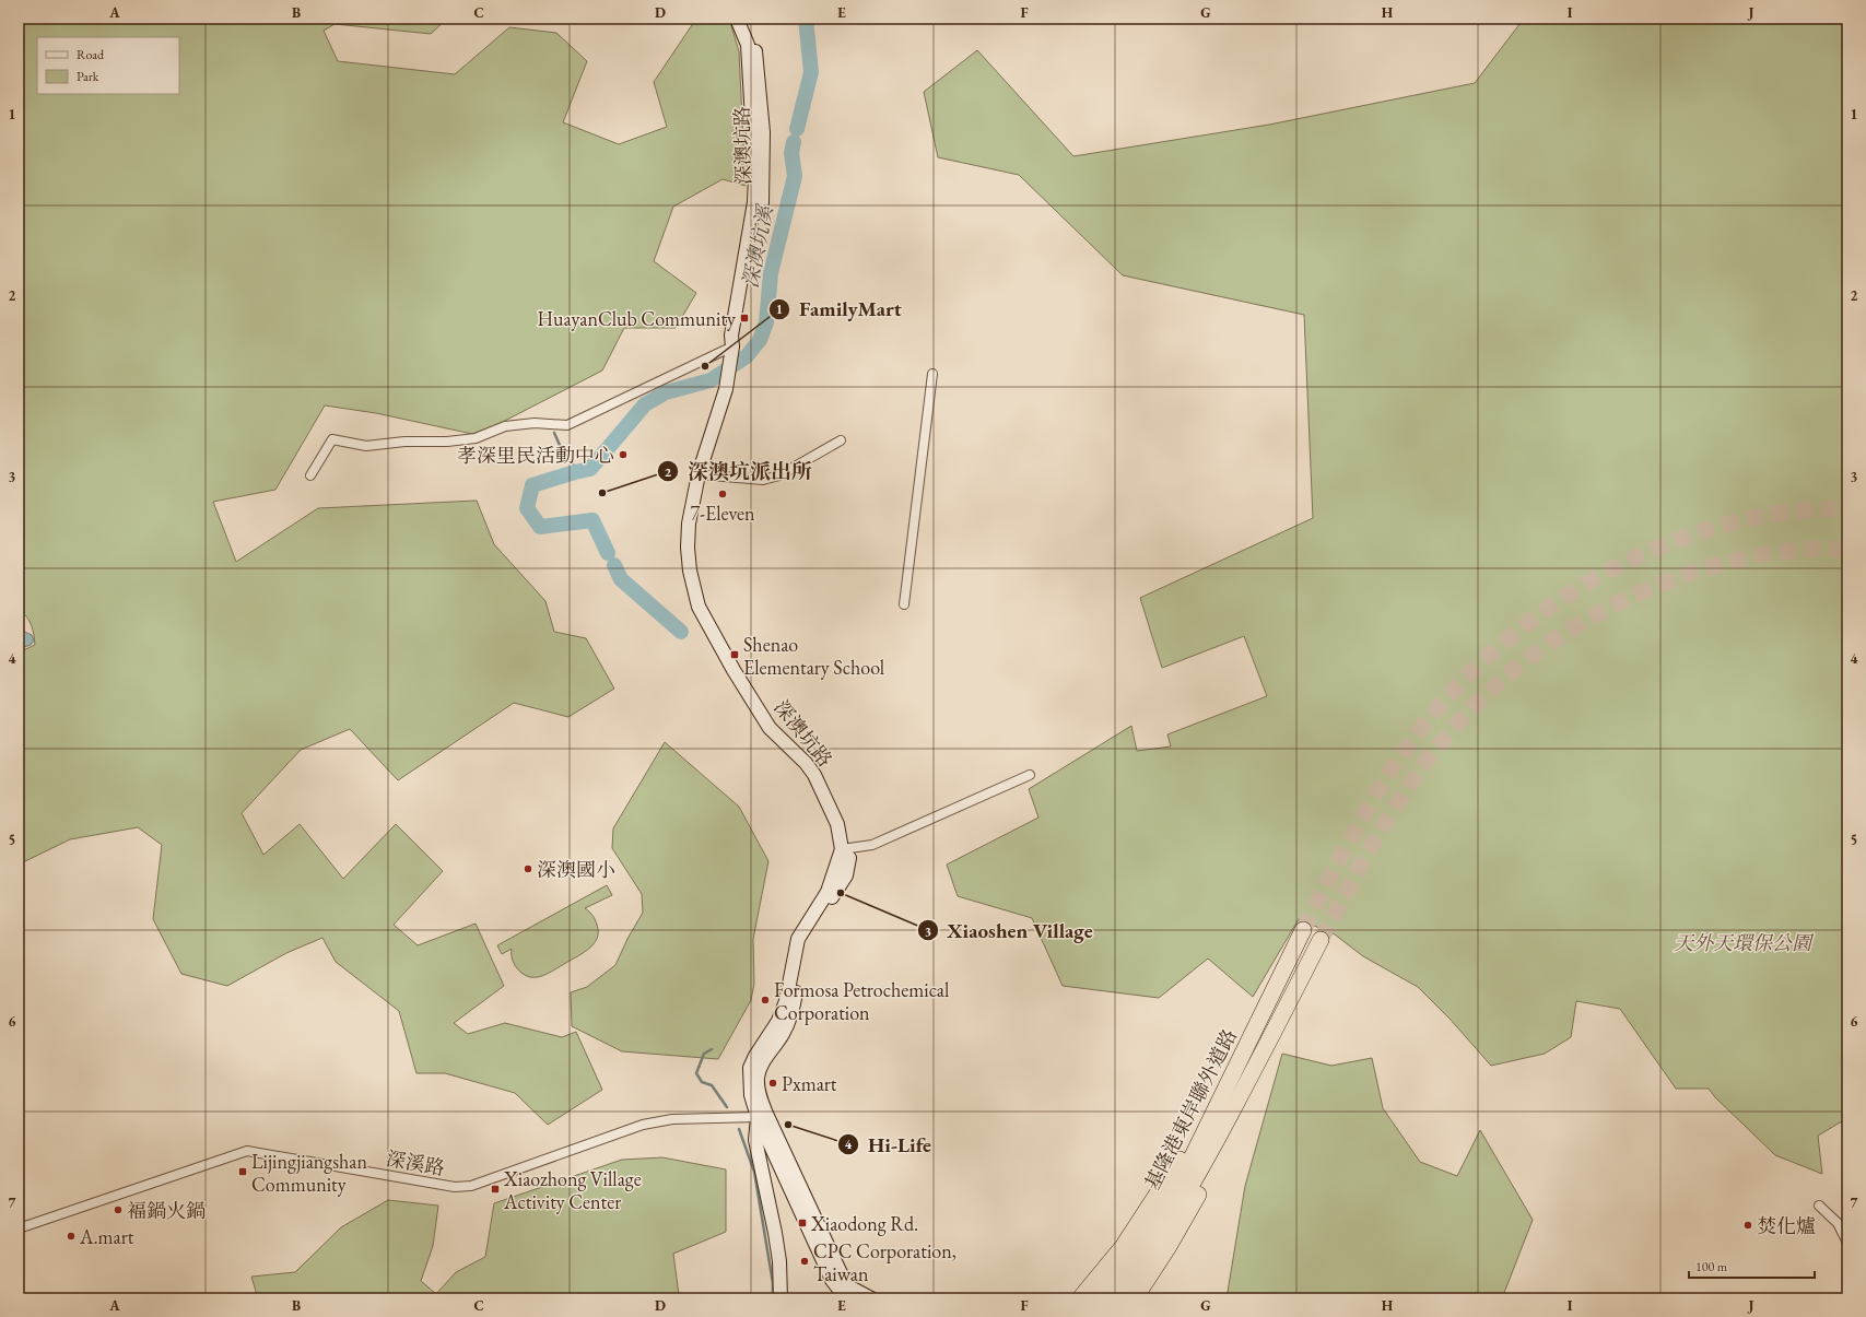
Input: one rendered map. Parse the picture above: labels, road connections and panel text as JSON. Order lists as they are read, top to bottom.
{
  "streets": {
    "highway": ["基隆港東岸聯外道路"],
    "main road": ["深澳坑路"],
    "street": ["深溪路"]
  },
  "crossings": [
    ["深澳坑路", "深溪路"]
  ],
  "water": ["深澳坑溪"],
  "parks": ["天外天環保公園"],
  "places": {
    "transit": [
      "HuayanClub Community",
      "Shenao Elementary School",
      "Lijingjiangshan Community",
      "Xiaozhong Village Activity Center",
      "Xiaodong Rd."
    ],
    "other": [
      "FamilyMart",
      "孝深里民活動中心",
      "深澳坑派出所",
      "7-Eleven",
      "深澳國小",
      "Xiaoshen Village",
      "Formosa Petrochemical Corporation",
      "Pxmart",
      "Hi-Life",
      "褔鍋火鍋",
      "焚化爐",
      "A.mart",
      "CPC Corporation, Taiwan"
    ]
  },
  "legend": ["Road", "Park"],
  "scale_bar": "100 m",
  "grid": {
    "columns": [
      "A",
      "B",
      "C",
      "D",
      "E",
      "F",
      "G",
      "H",
      "I",
      "J"
    ],
    "rows": [
      "1",
      "2",
      "3",
      "4",
      "5",
      "6",
      "7"
    ]
  }
}
